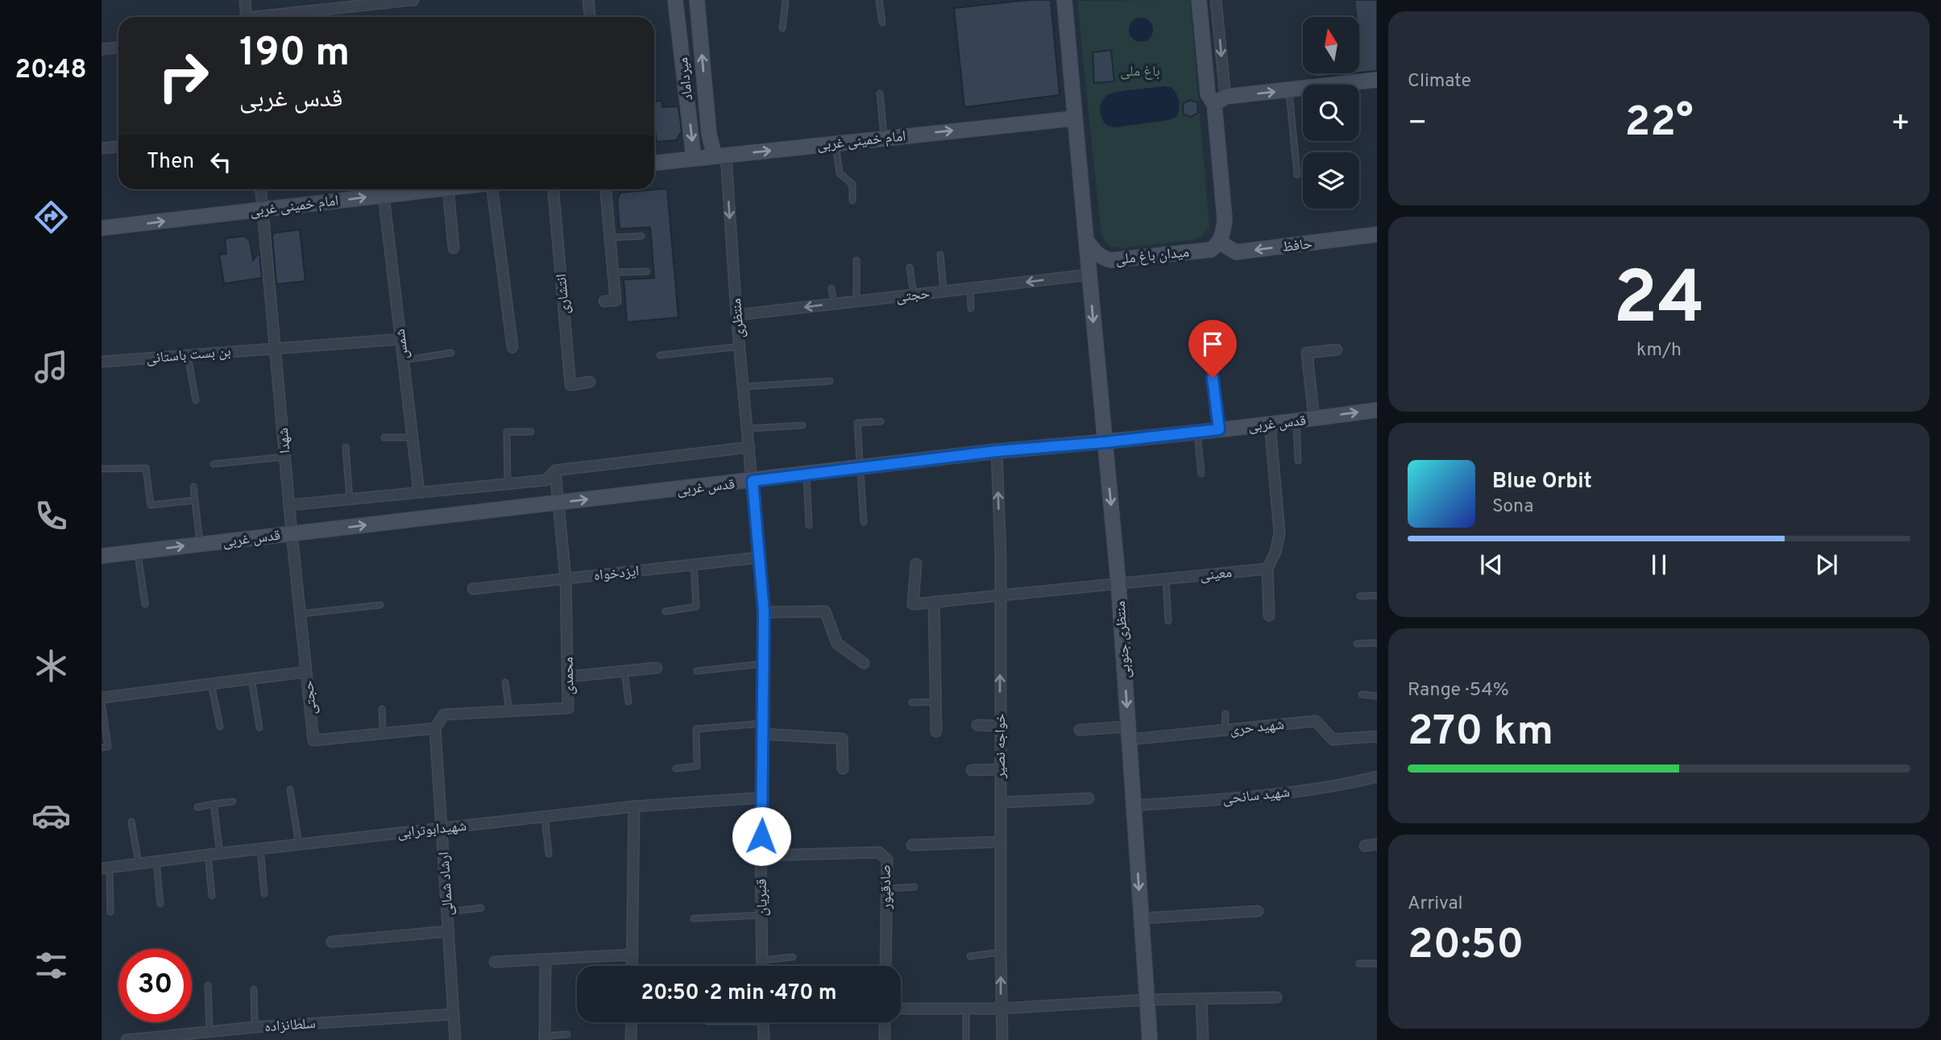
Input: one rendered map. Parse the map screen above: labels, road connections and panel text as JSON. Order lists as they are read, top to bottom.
{
  "streets": {
    "main road": [
      "میرداماد",
      "امام خمینی غربی",
      "حافظ",
      "میدان باغ ملی",
      "قدس غربی",
      "منتظری جنوبی"
    ],
    "street": [
      "انتشاری",
      "حجتی",
      "منتظری",
      "شمس",
      "بن بست باستانی",
      "شهدا",
      "ایزدخواه",
      "معینی",
      "محمدی",
      "شهید حری",
      "خواجه نصیر",
      "شهید سانحی",
      "شهیدابوترابی",
      "ارشاد شمالی",
      "صادقپور",
      "قنبریان",
      "سلطانزاده"
    ]
  },
  "crossings": [
    ["میرداماد", "امام خمینی غربی"],
    ["میرداماد", "منتظری"],
    ["امام خمینی غربی", "منتظری"],
    ["امام خمینی غربی", "شمس"],
    ["امام خمینی غربی", "شهدا"],
    ["حافظ", "میدان باغ ملی"],
    ["میدان باغ ملی", "منتظری جنوبی"],
    ["حجتی", "منتظری"],
    ["حجتی", "قدس غربی"],
    ["حجتی", "شهدا"],
    ["حجتی", "منتظری جنوبی"],
    ["حجتی", "محمدی"],
    ["حجتی", "ارشاد شمالی"],
    ["منتظری", "قدس غربی"],
    ["منتظری", "قنبریان"],
    ["بن بست باستانی", "شهدا"],
    ["قدس غربی", "شهدا"],
    ["قدس غربی", "منتظری جنوبی"],
    ["قدس غربی", "محمدی"],
    ["قدس غربی", "خواجه نصیر"],
    ["قدس غربی", "قنبریان"],
    ["ایزدخواه", "محمدی"],
    ["ایزدخواه", "قنبریان"],
    ["معینی", "منتظری جنوبی"],
    ["معینی", "خواجه نصیر"],
    ["منتظری جنوبی", "شهید حری"],
    ["منتظری جنوبی", "شهید سانحی"],
    ["محمدی", "ارشاد شمالی"],
    ["شهیدابوترابی", "ارشاد شمالی"],
    ["شهیدابوترابی", "قنبریان"],
    ["ارشاد شمالی", "سلطانزاده"],
    ["صادقپور", "قنبریان"]
  ],
  "one_way": [
    "امام خمینی غربی",
    "حافظ",
    "منتظری",
    "قدس غربی",
    "منتظری جنوبی"
  ],
  "parks": ["باغ ملی"],
  "north": "top",
  "page": {
    "tabs": "20:48",
    "tile": [
      "Climate",
      ["24", "km/h"],
      ["Range · 54%", "270 km"],
      ["Arrival", "20:50"]
    ],
    "turn": ["190 m", "قدس غربی"],
    "heat": ["−", "22°", "+"],
    "then": "Then",
    "song": ["Blue Orbit", "Sona"],
    "limit": "30",
    "trip": "20:50 · 2 min · 470 m"
  }
}
